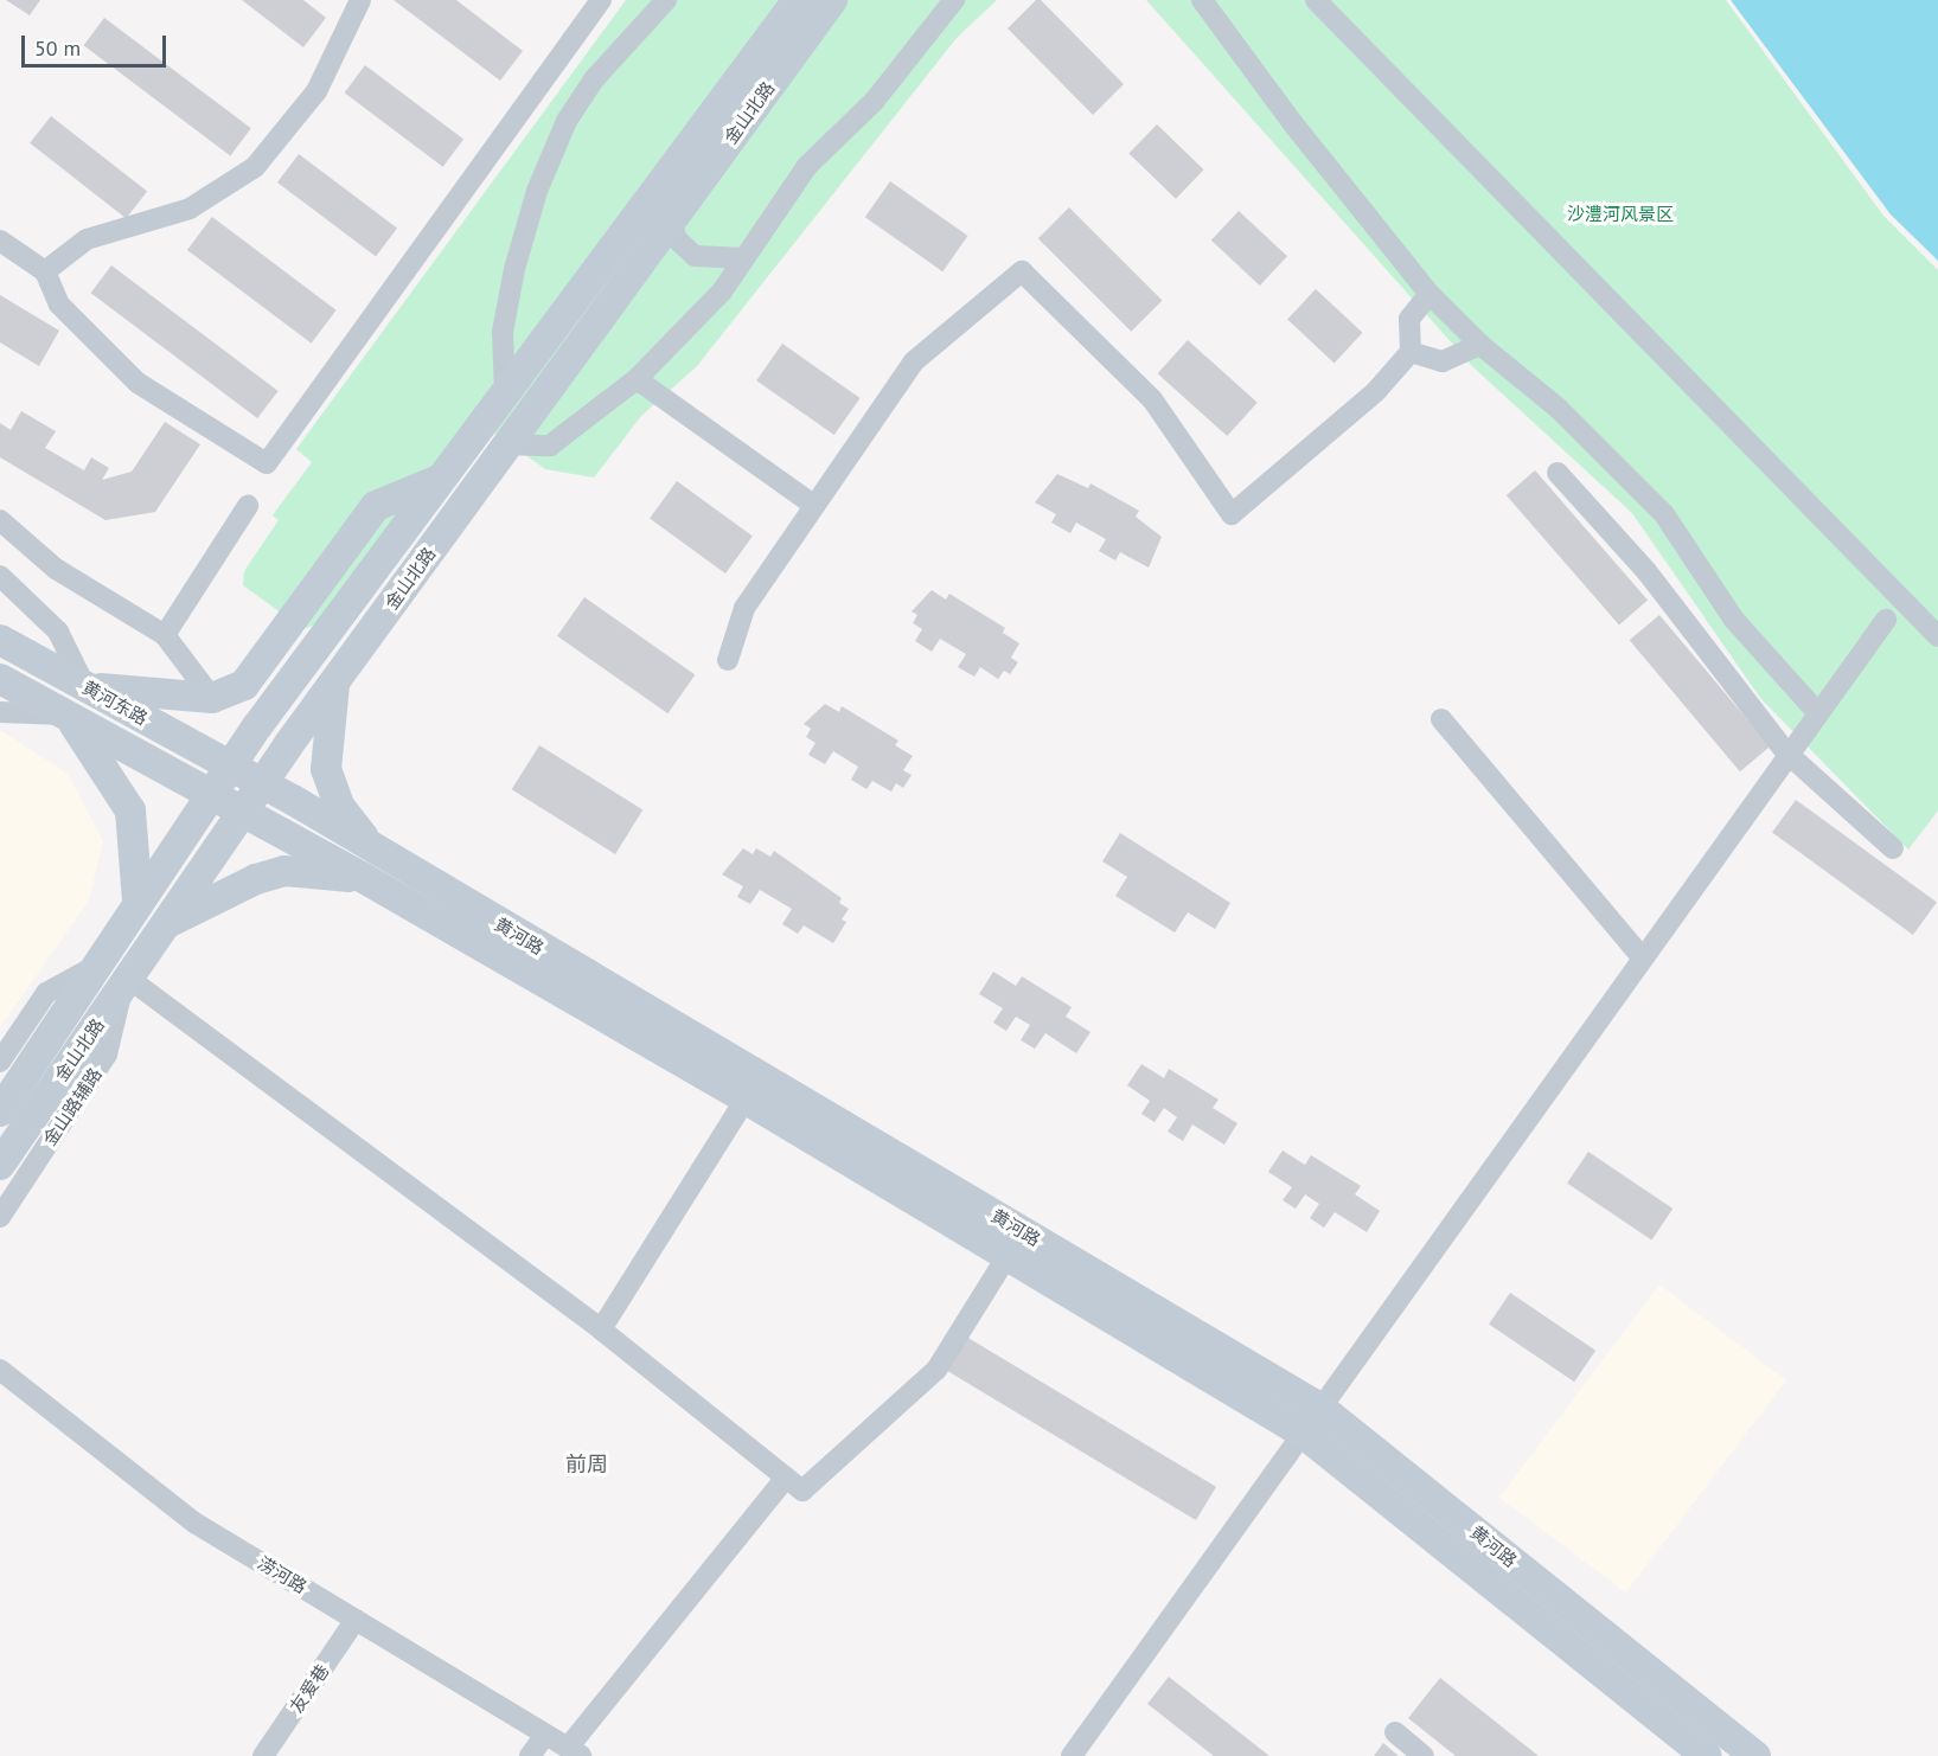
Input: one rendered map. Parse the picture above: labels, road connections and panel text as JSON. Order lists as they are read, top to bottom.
{
  "streets": {
    "main road": ["金山北路", "黄河东路", "黄河路"],
    "street": ["金山路辅路", "涝河路", "友爱巷"]
  },
  "crossings": [
    ["金山北路", "黄河东路"],
    ["金山北路", "黄河路"],
    ["金山北路", "金山路辅路"],
    ["黄河东路", "黄河路"],
    ["涝河路", "友爱巷"]
  ],
  "districts": ["前周"],
  "parks": ["沙澧河风景区"],
  "scale_bar": "50 m"
}
